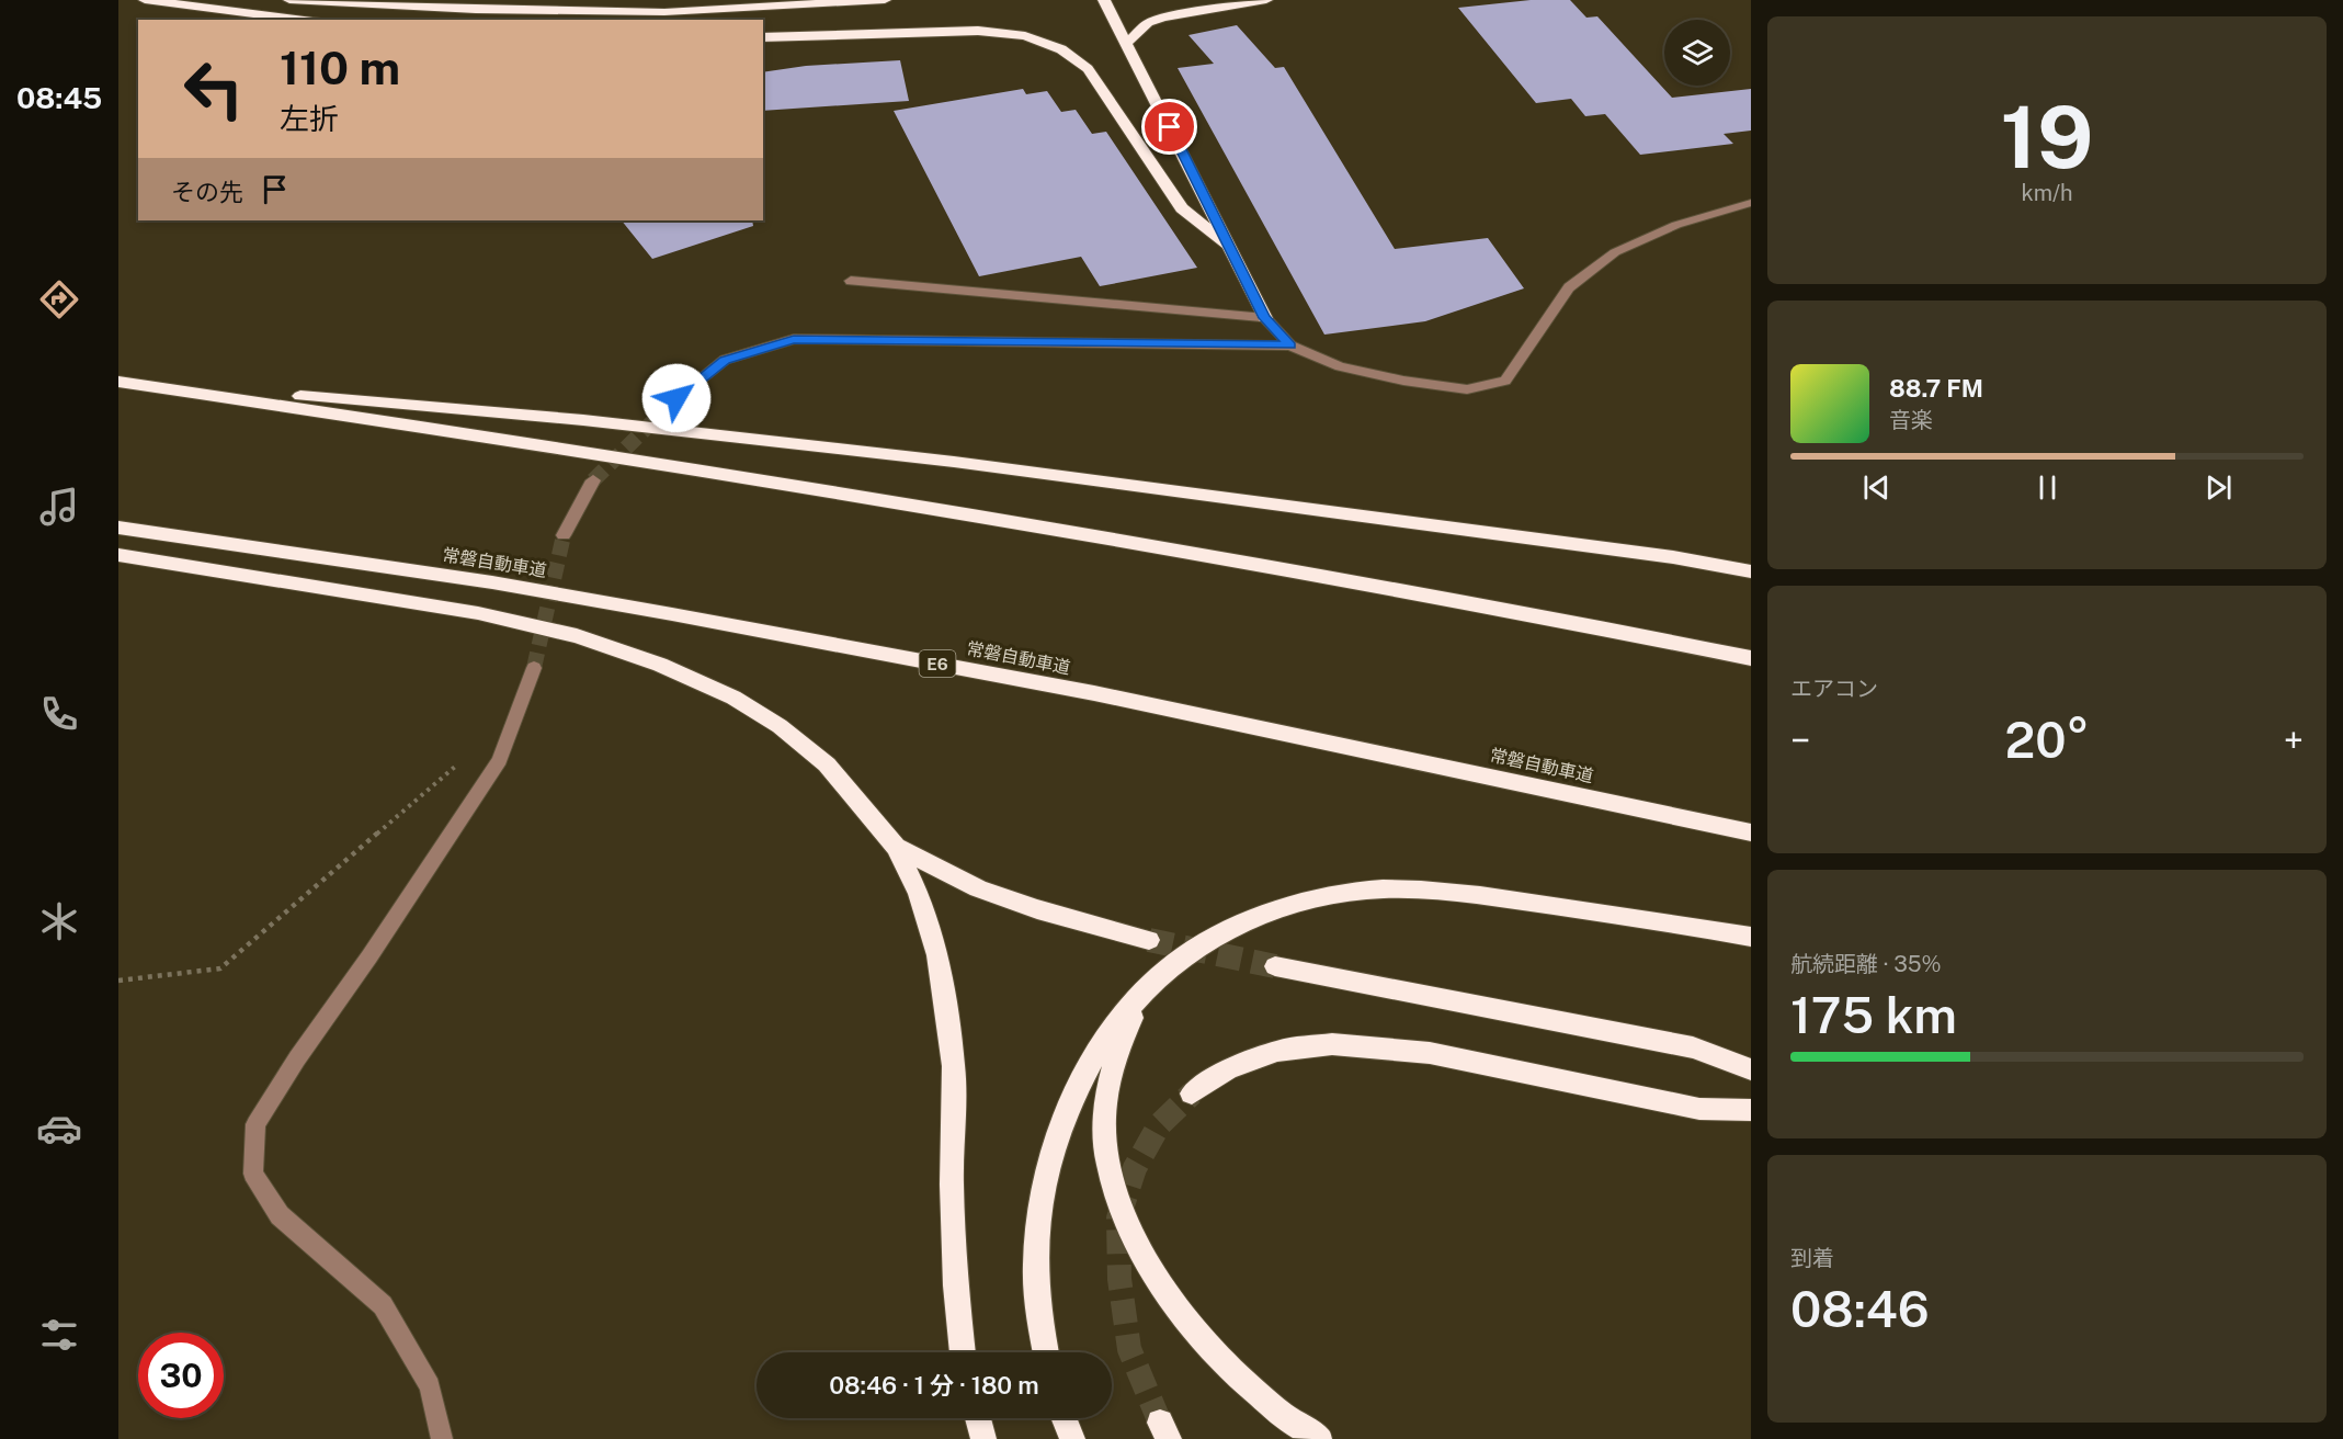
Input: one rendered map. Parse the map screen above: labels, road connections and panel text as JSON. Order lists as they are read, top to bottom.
{
  "streets": {
    "highway": ["常磐自動車道", "E6"]
  },
  "page": {
    "tabs": "08:45",
    "tile": [
      ["19", "km/h"],
      "エアコン",
      ["航続距離 · 35%", "175 km"],
      ["到着", "08:46"]
    ],
    "turn": ["110 m", "左折"],
    "then": "その先",
    "song": ["88.7 FM", "音楽"],
    "heat": ["−", "20°", "+"],
    "limit": "30",
    "trip": "08:46 · 1 分 · 180 m"
  }
}
